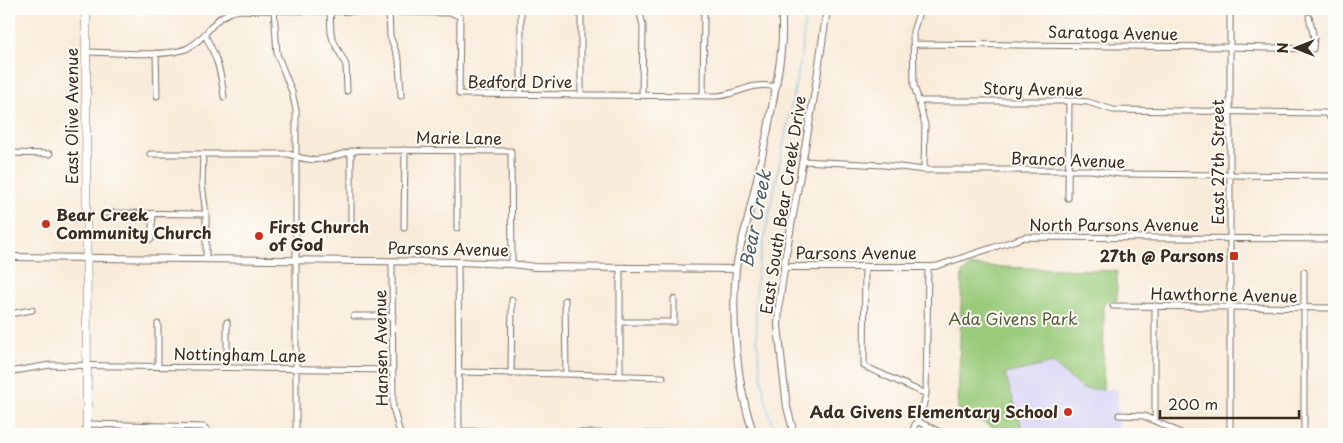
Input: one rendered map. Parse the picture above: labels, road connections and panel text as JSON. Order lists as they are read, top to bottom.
{
  "streets": {
    "main road": ["East Olive Avenue"],
    "street": [
      "Saratoga Avenue",
      "Bedford Drive",
      "Story Avenue",
      "Marie Lane",
      "Branco Avenue",
      "East 27th Street",
      "East South Bear Creek Drive",
      "North Parsons Avenue",
      "Parsons Avenue",
      "Hawthorne Avenue",
      "Hansen Avenue",
      "Nottingham Lane"
    ]
  },
  "crossings": [
    ["Saratoga Avenue", "East 27th Street"],
    ["Bedford Drive", "East Olive Avenue"],
    ["Story Avenue", "East 27th Street"],
    ["East Olive Avenue", "Parsons Avenue"],
    ["East Olive Avenue", "Nottingham Lane"],
    ["Marie Lane", "Parsons Avenue"],
    ["Branco Avenue", "East 27th Street"],
    ["Branco Avenue", "East South Bear Creek Drive"],
    ["East 27th Street", "North Parsons Avenue"],
    ["East 27th Street", "Hawthorne Avenue"],
    ["East South Bear Creek Drive", "Parsons Avenue"],
    ["North Parsons Avenue", "Parsons Avenue"],
    ["Parsons Avenue", "Hansen Avenue"],
    ["Hansen Avenue", "Nottingham Lane"]
  ],
  "water": ["Bear Creek"],
  "parks": ["Ada Givens Park"],
  "places": {
    "other": ["Bear Creek Community Church", "First Church of God", "Ada Givens Elementary School"],
    "transit": ["27th @ Parsons"]
  },
  "scale_bar": "200 m",
  "north": "left"
}
